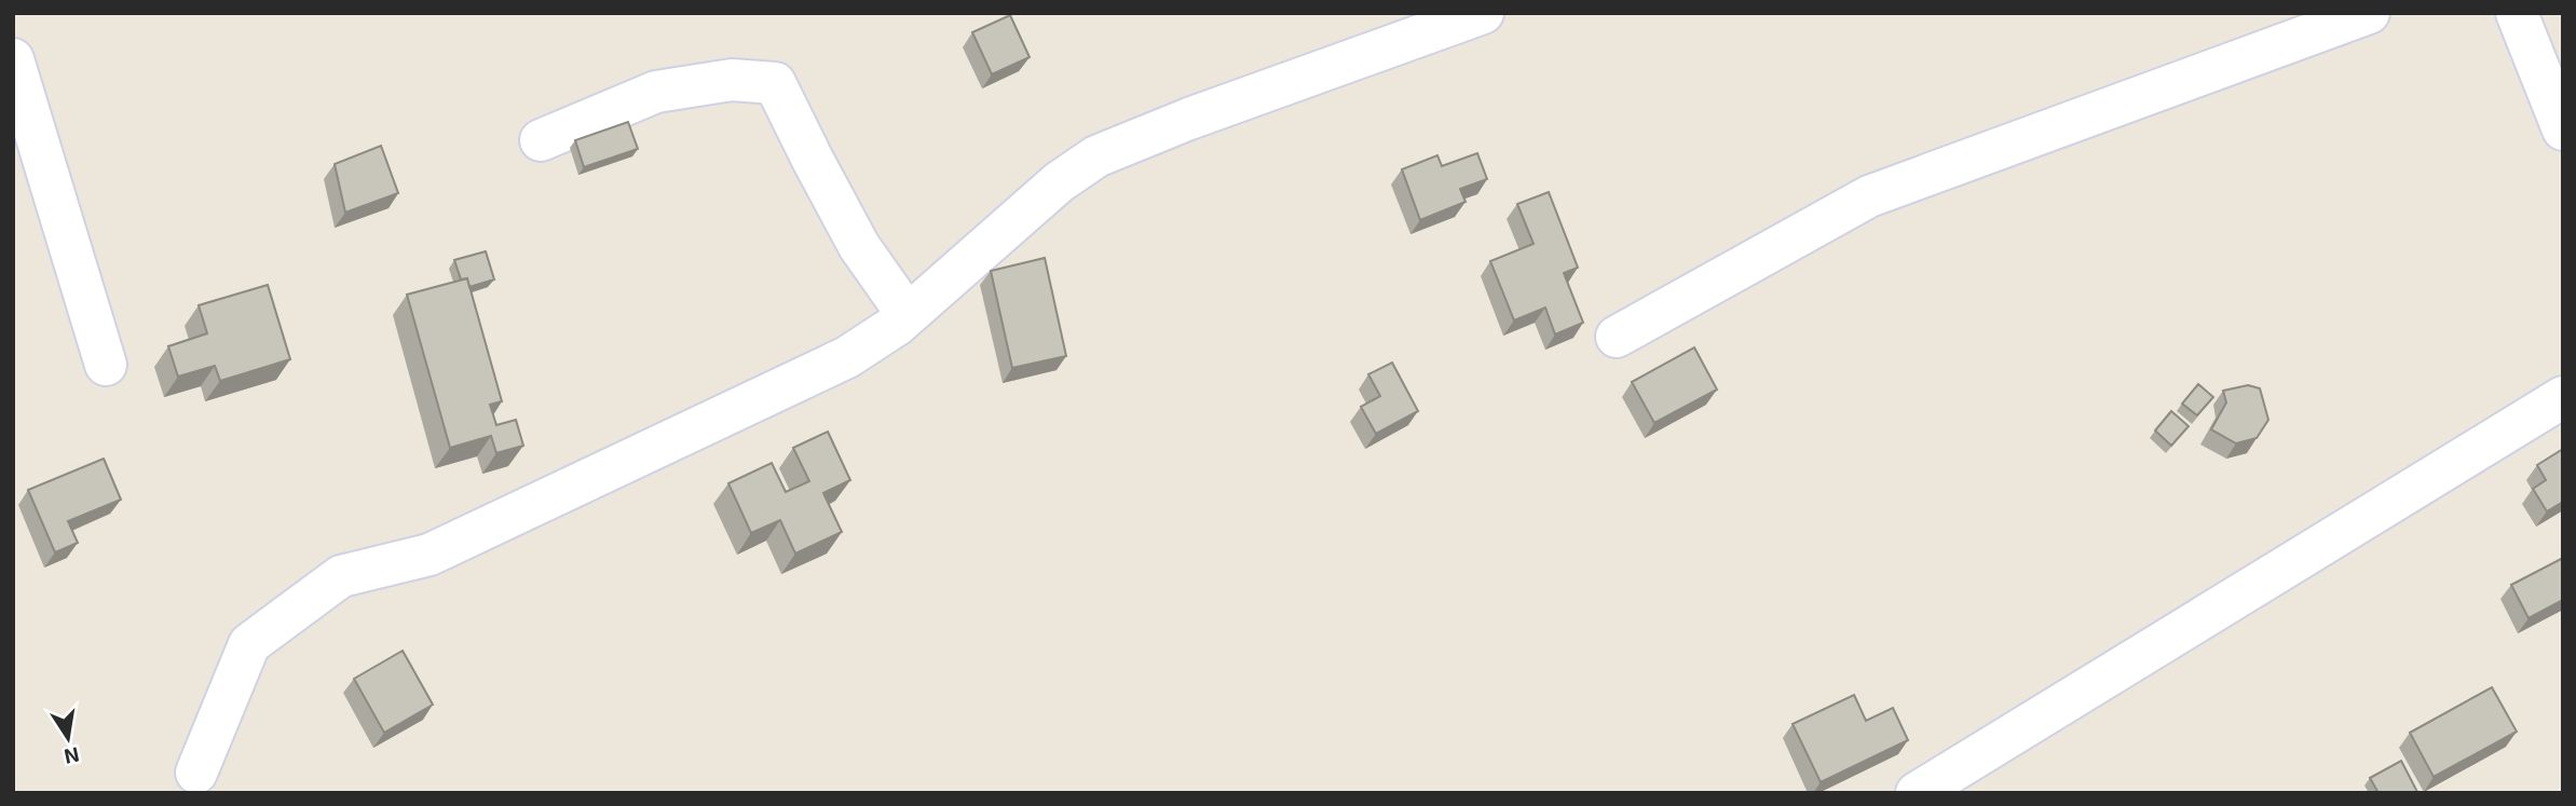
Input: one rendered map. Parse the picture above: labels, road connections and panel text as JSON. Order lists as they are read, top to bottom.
{
  "north": "bottom"
}
